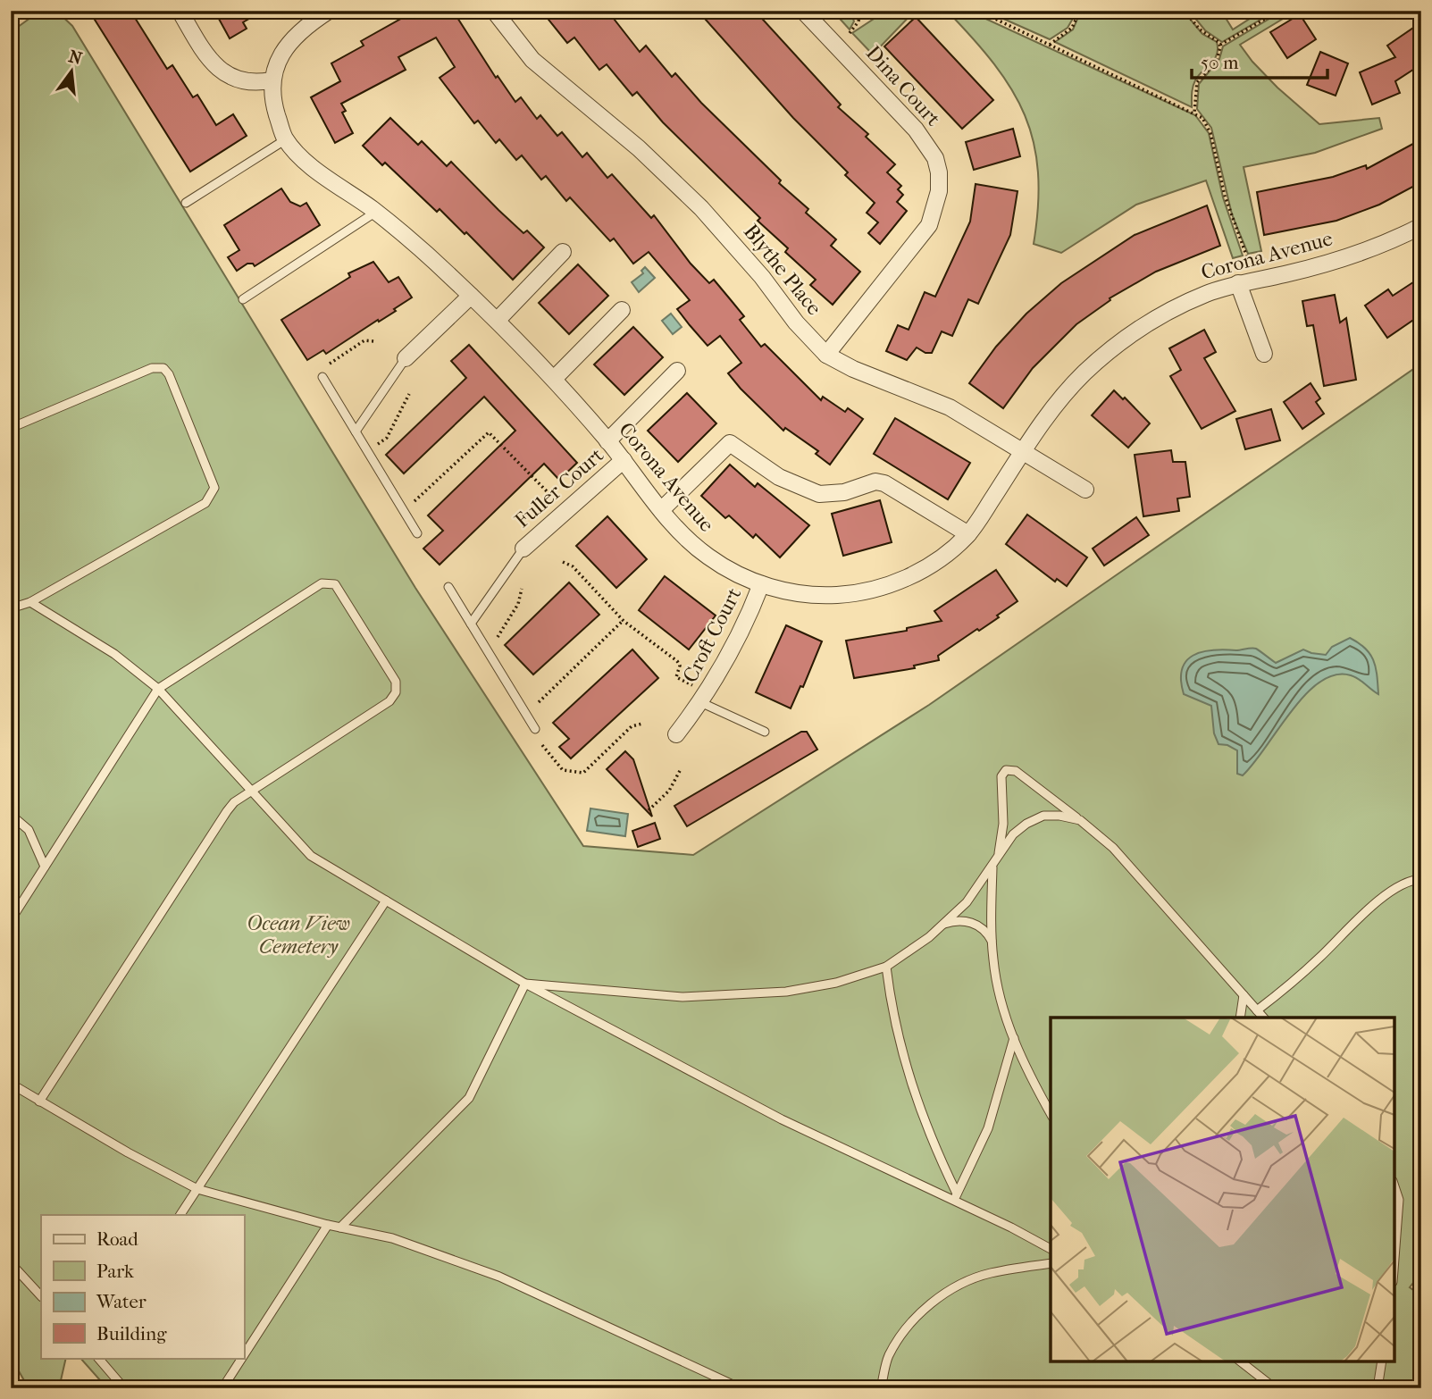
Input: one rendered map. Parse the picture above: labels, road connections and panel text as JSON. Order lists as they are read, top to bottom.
{
  "streets": {
    "street": [
      "Dina Court",
      "Corona Avenue",
      "Blythe Place",
      "Fuller Court",
      "Croft Court"
    ]
  },
  "crossings": [
    ["Dina Court", "Blythe Place"],
    ["Corona Avenue", "Blythe Place"],
    ["Corona Avenue", "Fuller Court"],
    ["Corona Avenue", "Croft Court"]
  ],
  "parks": ["Ocean View Cemetery"],
  "legend": [
    "Road",
    "Park",
    "Water",
    "Building"
  ],
  "scale_bar": "50 m",
  "north": "top"
}
